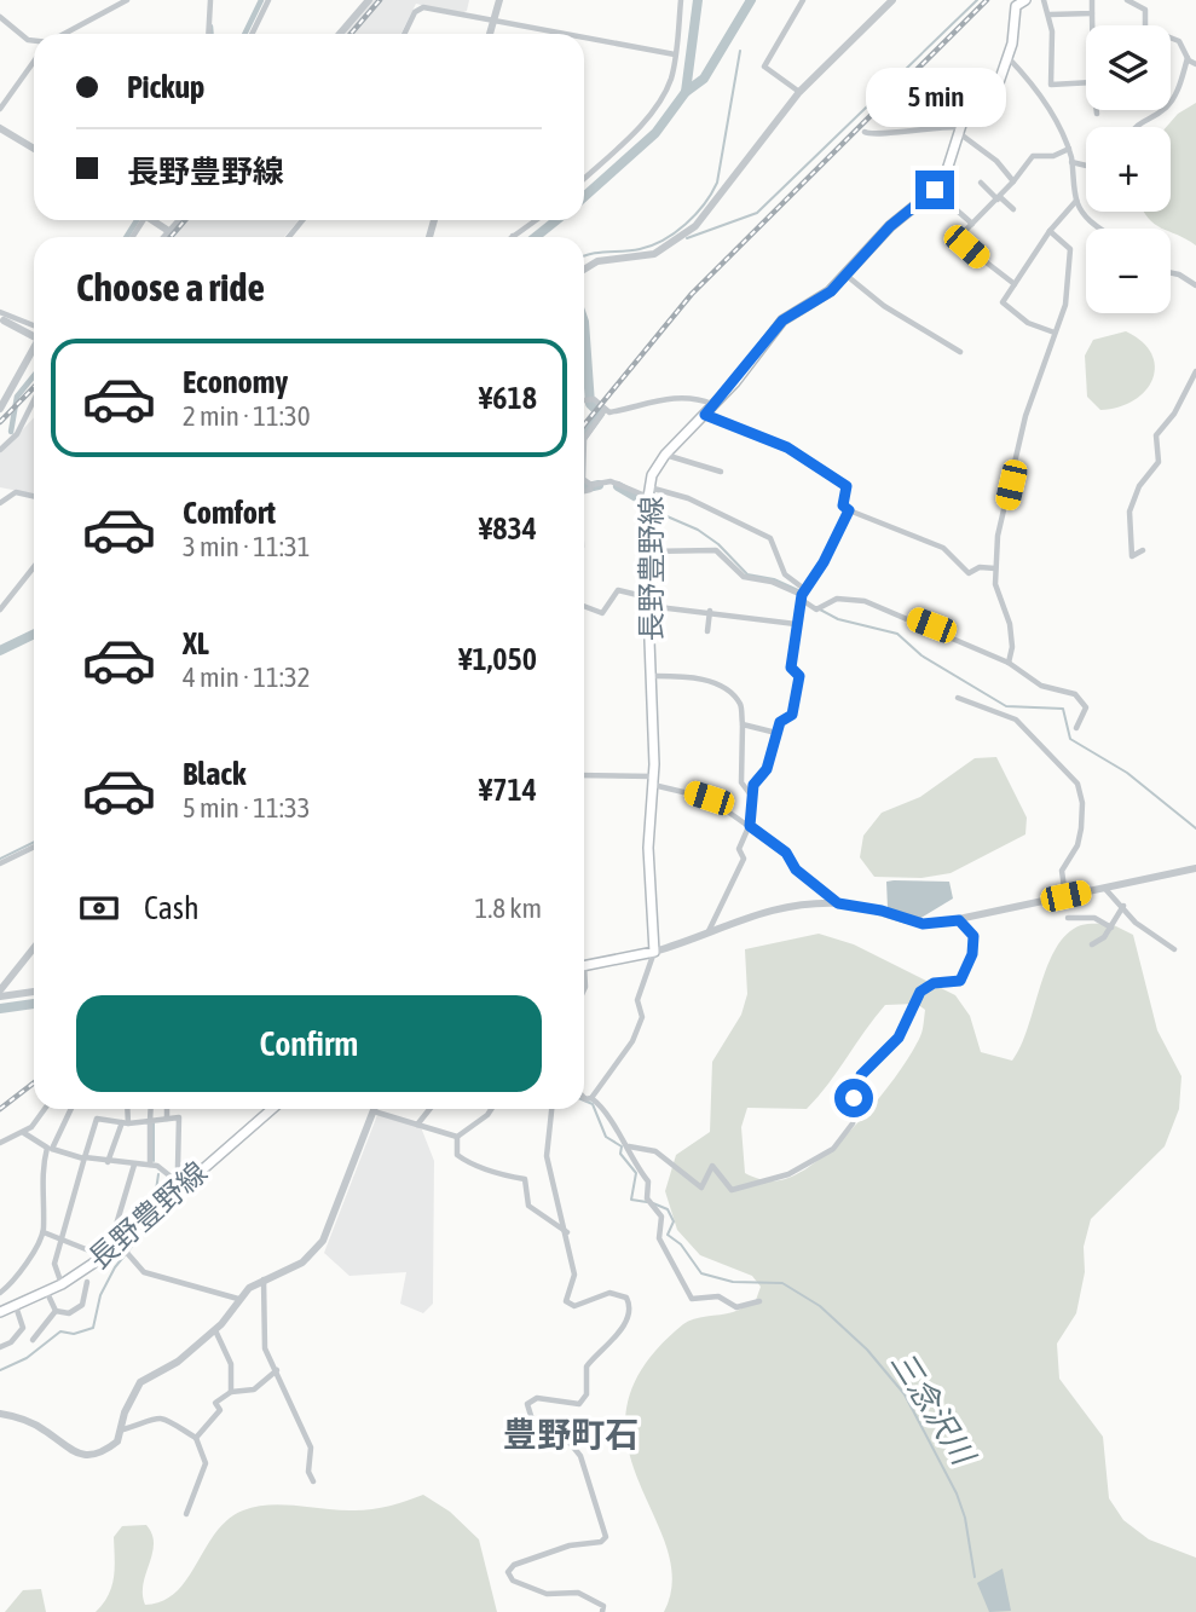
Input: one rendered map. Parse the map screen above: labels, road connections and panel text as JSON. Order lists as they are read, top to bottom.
{
  "streets": {
    "main road": ["長野豊野線"]
  },
  "districts": ["豊野町石"],
  "water": ["三念沢川"],
  "page": {
    "map_buttons": ["+", "−"],
    "banner": ["Pickup", "長野豊野線"],
    "bubble": "5 min",
    "heading": "Choose a ride",
    "list": [
      {
        "name": "Economy",
        "note": "2 min · 11:30",
        "value": "¥618"
      },
      {
        "name": "Comfort",
        "note": "3 min · 11:31",
        "value": "¥834"
      },
      {
        "name": "XL",
        "note": "4 min · 11:32",
        "value": "¥1,050"
      },
      {
        "name": "Black",
        "note": "5 min · 11:33",
        "value": "¥714"
      }
    ],
    "pay": ["Cash", "1.8 km"],
    "buttons": "Confirm"
  }
}
